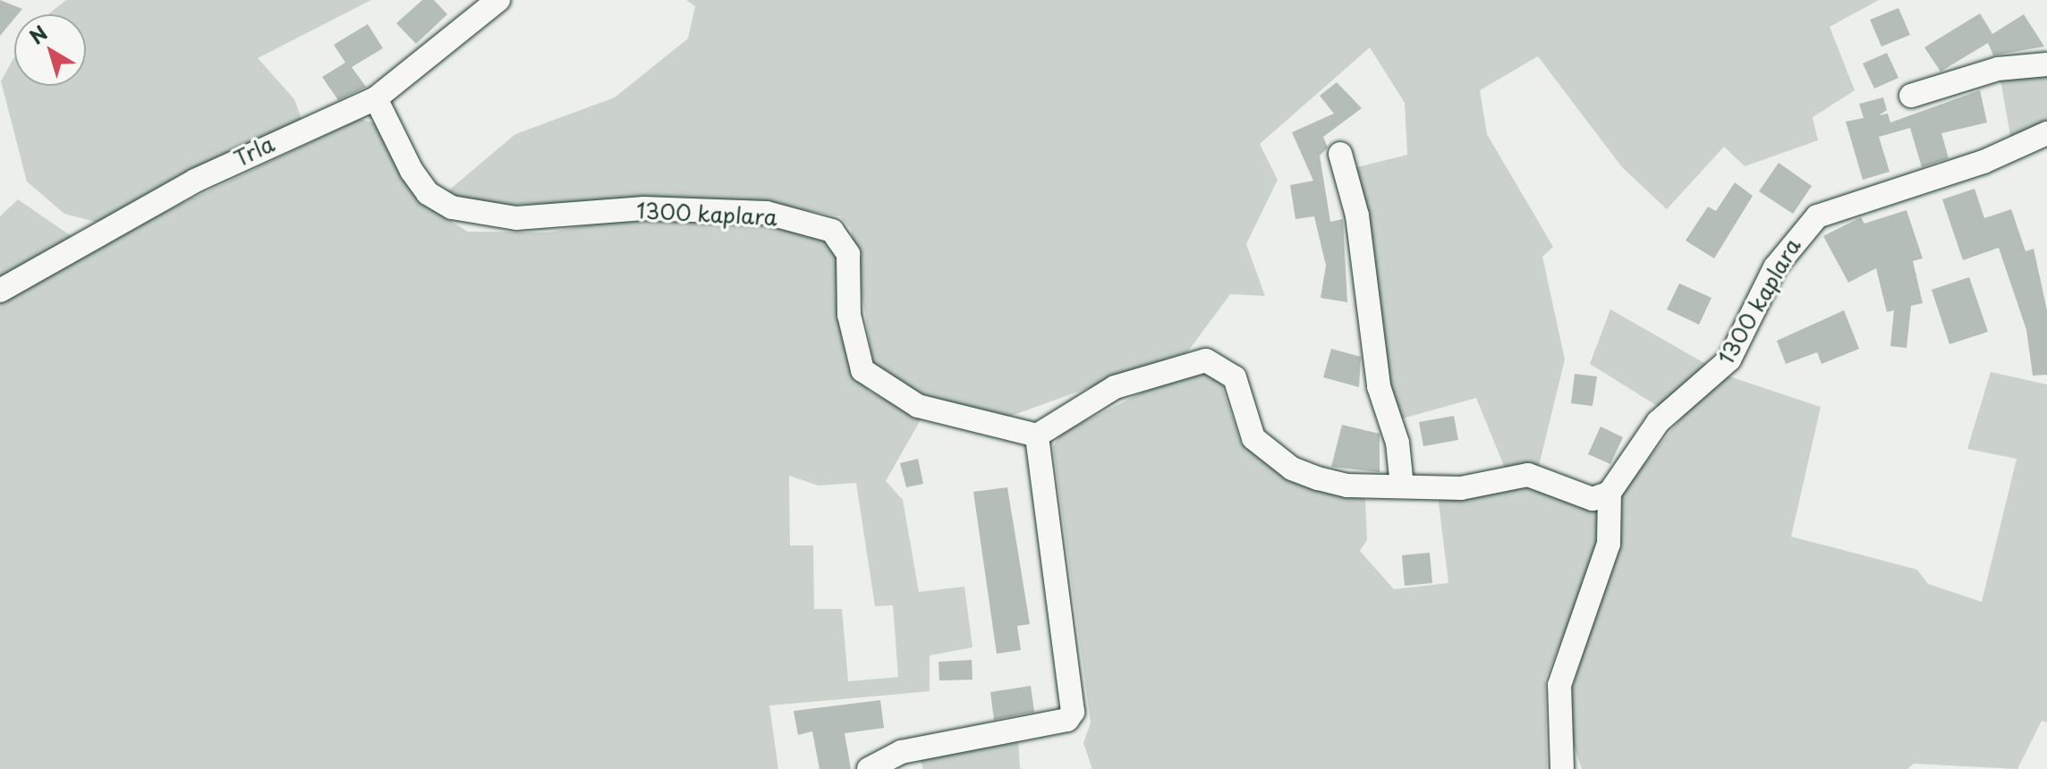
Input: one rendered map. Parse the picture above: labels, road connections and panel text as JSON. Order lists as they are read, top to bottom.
{
  "streets": {
    "street": ["Trla", "1300 kaplara"]
  },
  "crossings": [
    ["Trla", "1300 kaplara"]
  ],
  "north": "top left"
}
